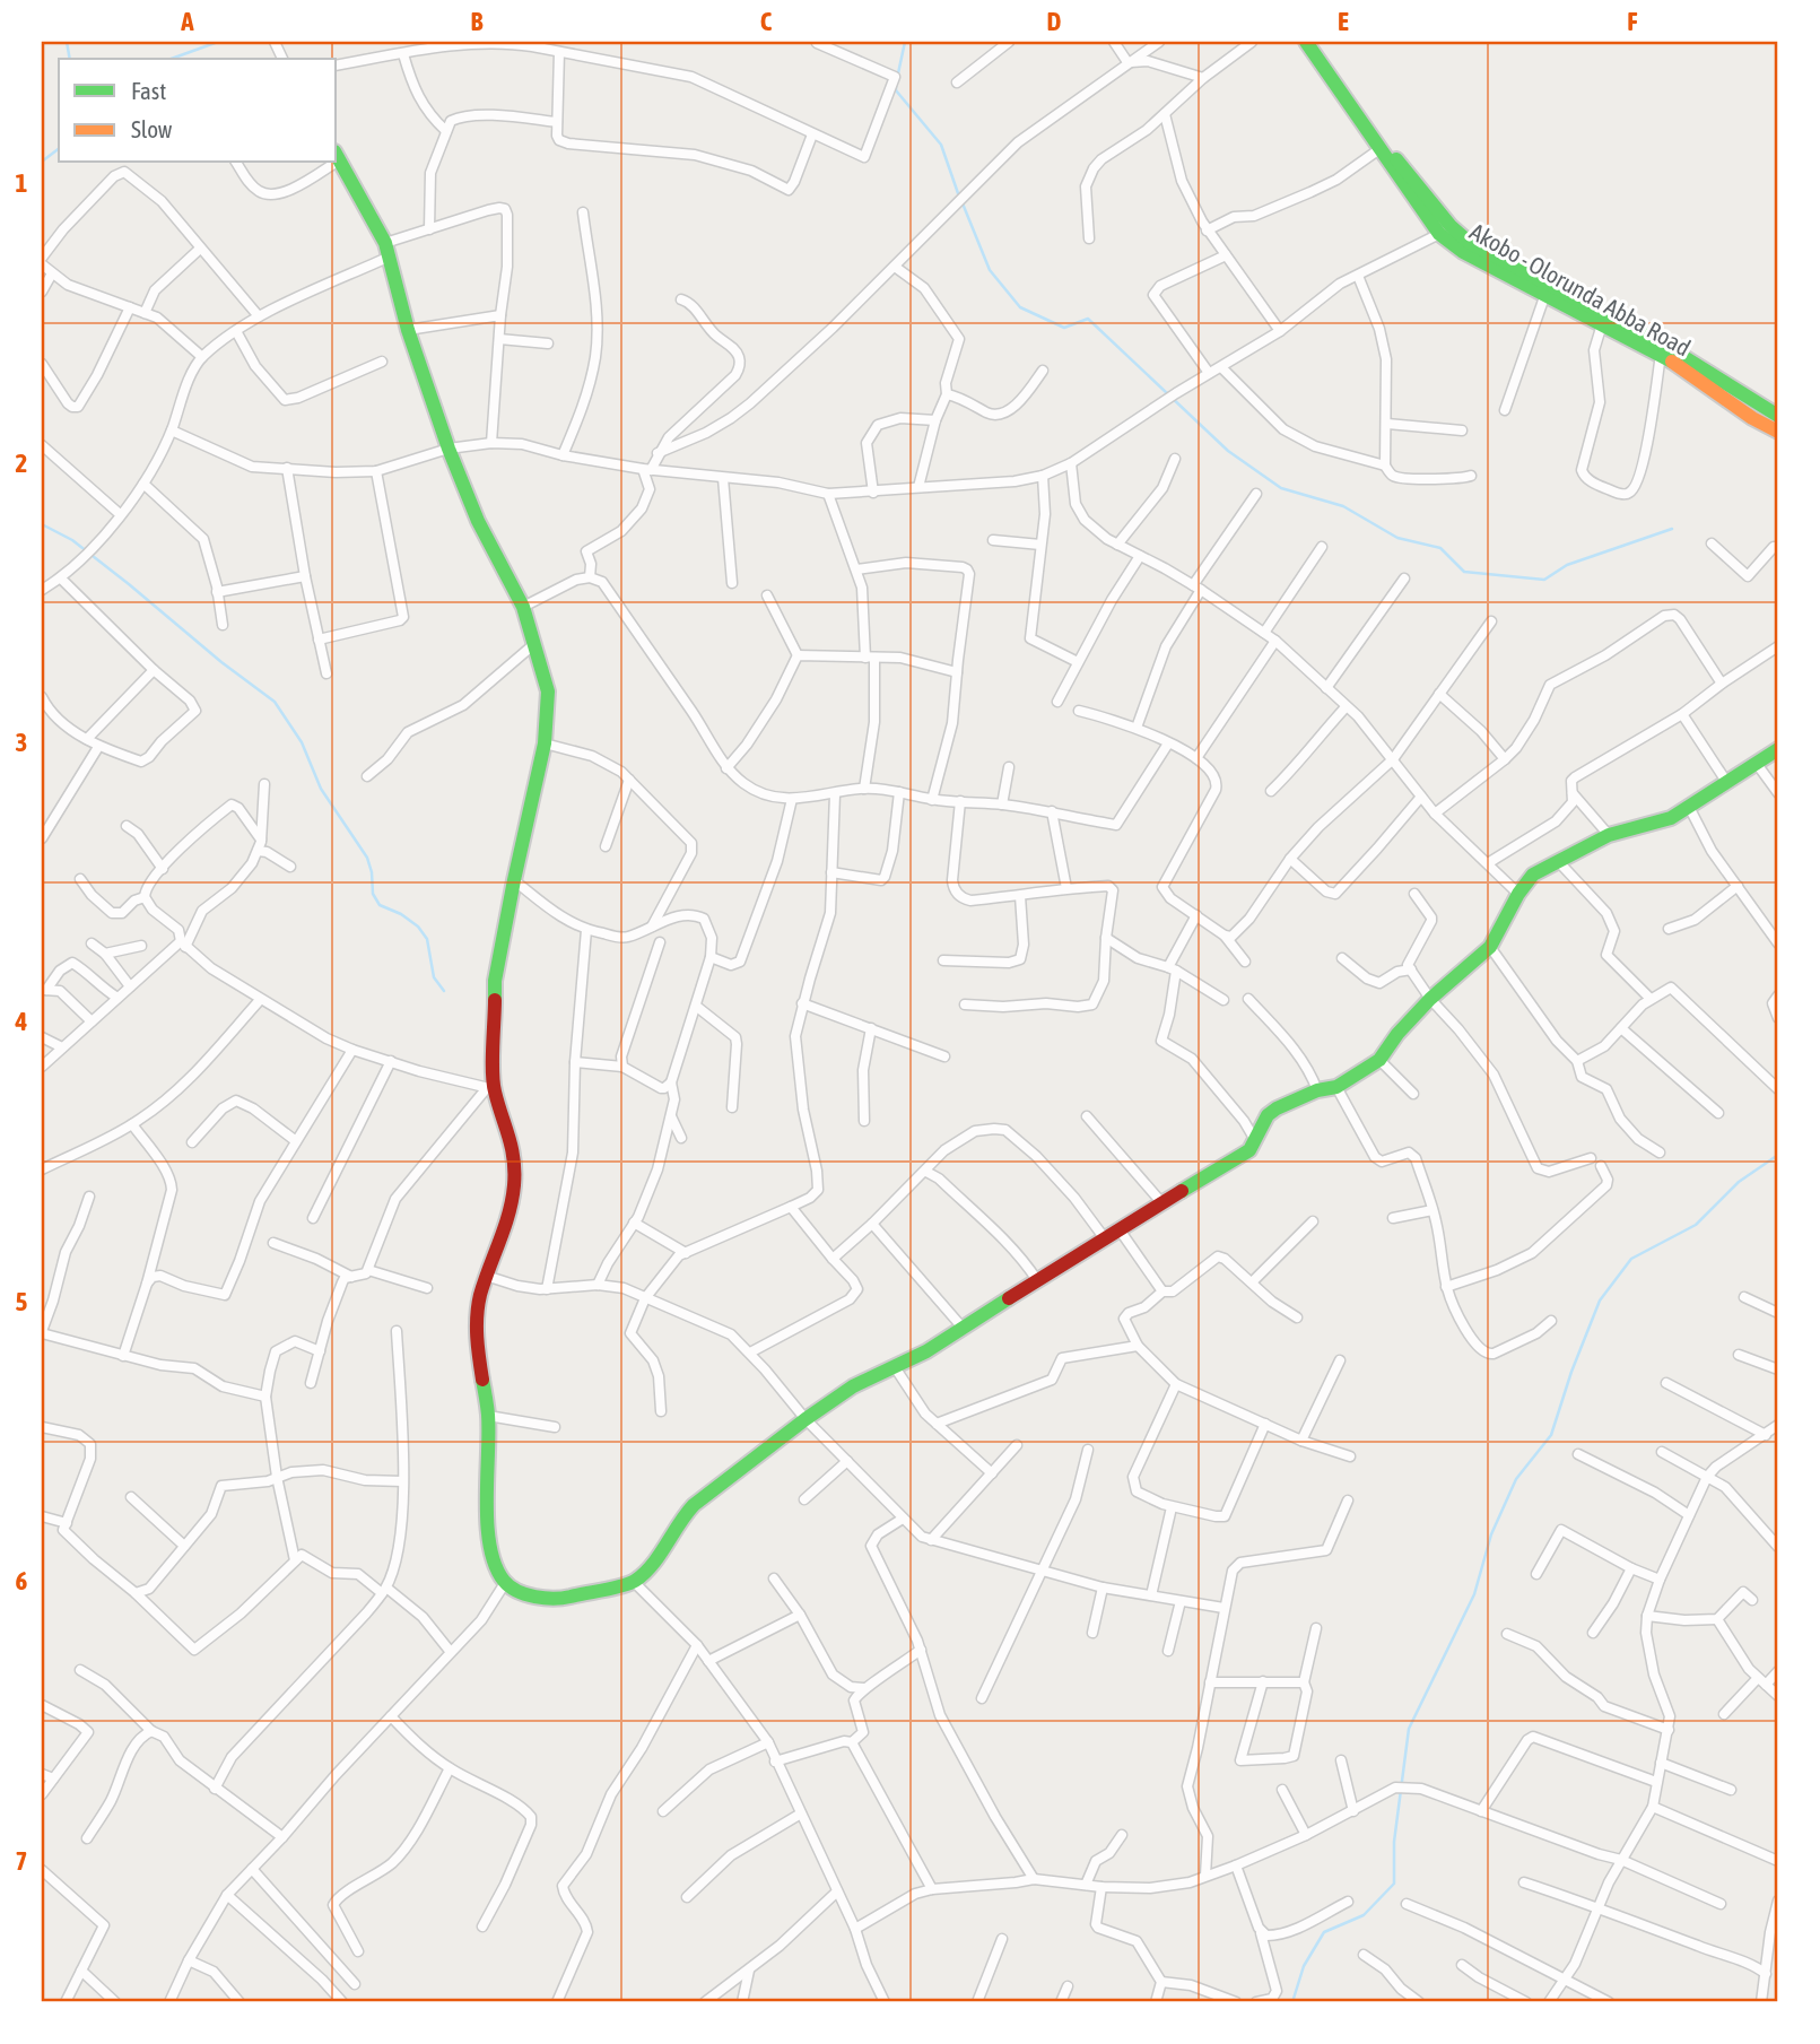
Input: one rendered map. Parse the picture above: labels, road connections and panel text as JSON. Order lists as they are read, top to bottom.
{
  "streets": {
    "street": ["Akobo - Olorunda Abba Road"]
  },
  "legend": ["Fast", "Slow"],
  "grid": {
    "columns": [
      "A",
      "B",
      "C",
      "D",
      "E",
      "F"
    ],
    "rows": [
      "1",
      "2",
      "3",
      "4",
      "5",
      "6",
      "7"
    ]
  }
}
